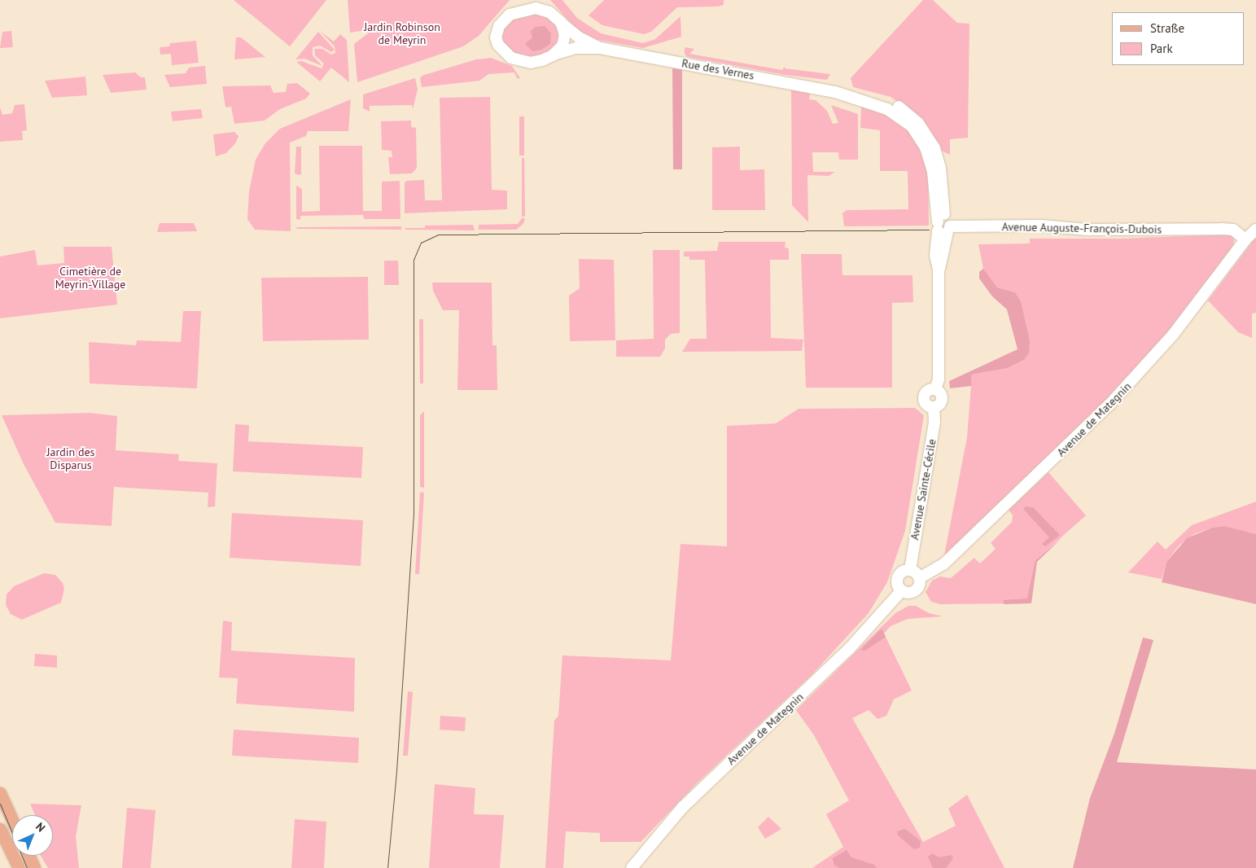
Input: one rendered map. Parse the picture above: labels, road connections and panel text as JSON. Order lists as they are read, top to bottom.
{
  "streets": {
    "main road": [
      "Rue des Vernes",
      "Avenue Auguste-François-Dubois",
      "Avenue de Mategnin",
      "Avenue Sainte-Cécile"
    ]
  },
  "crossings": [
    ["Rue des Vernes", "Avenue Auguste-François-Dubois"],
    ["Rue des Vernes", "Avenue Sainte-Cécile"],
    ["Avenue Auguste-François-Dubois", "Avenue de Mategnin"],
    ["Avenue Auguste-François-Dubois", "Avenue Sainte-Cécile"],
    ["Avenue de Mategnin", "Avenue Sainte-Cécile"]
  ],
  "parks": ["Jardin Robinson de Meyrin", "Cimetière de Meyrin-Village", "Jardin des Disparus"],
  "legend": ["Straße", "Park"],
  "north": "top right"
}
